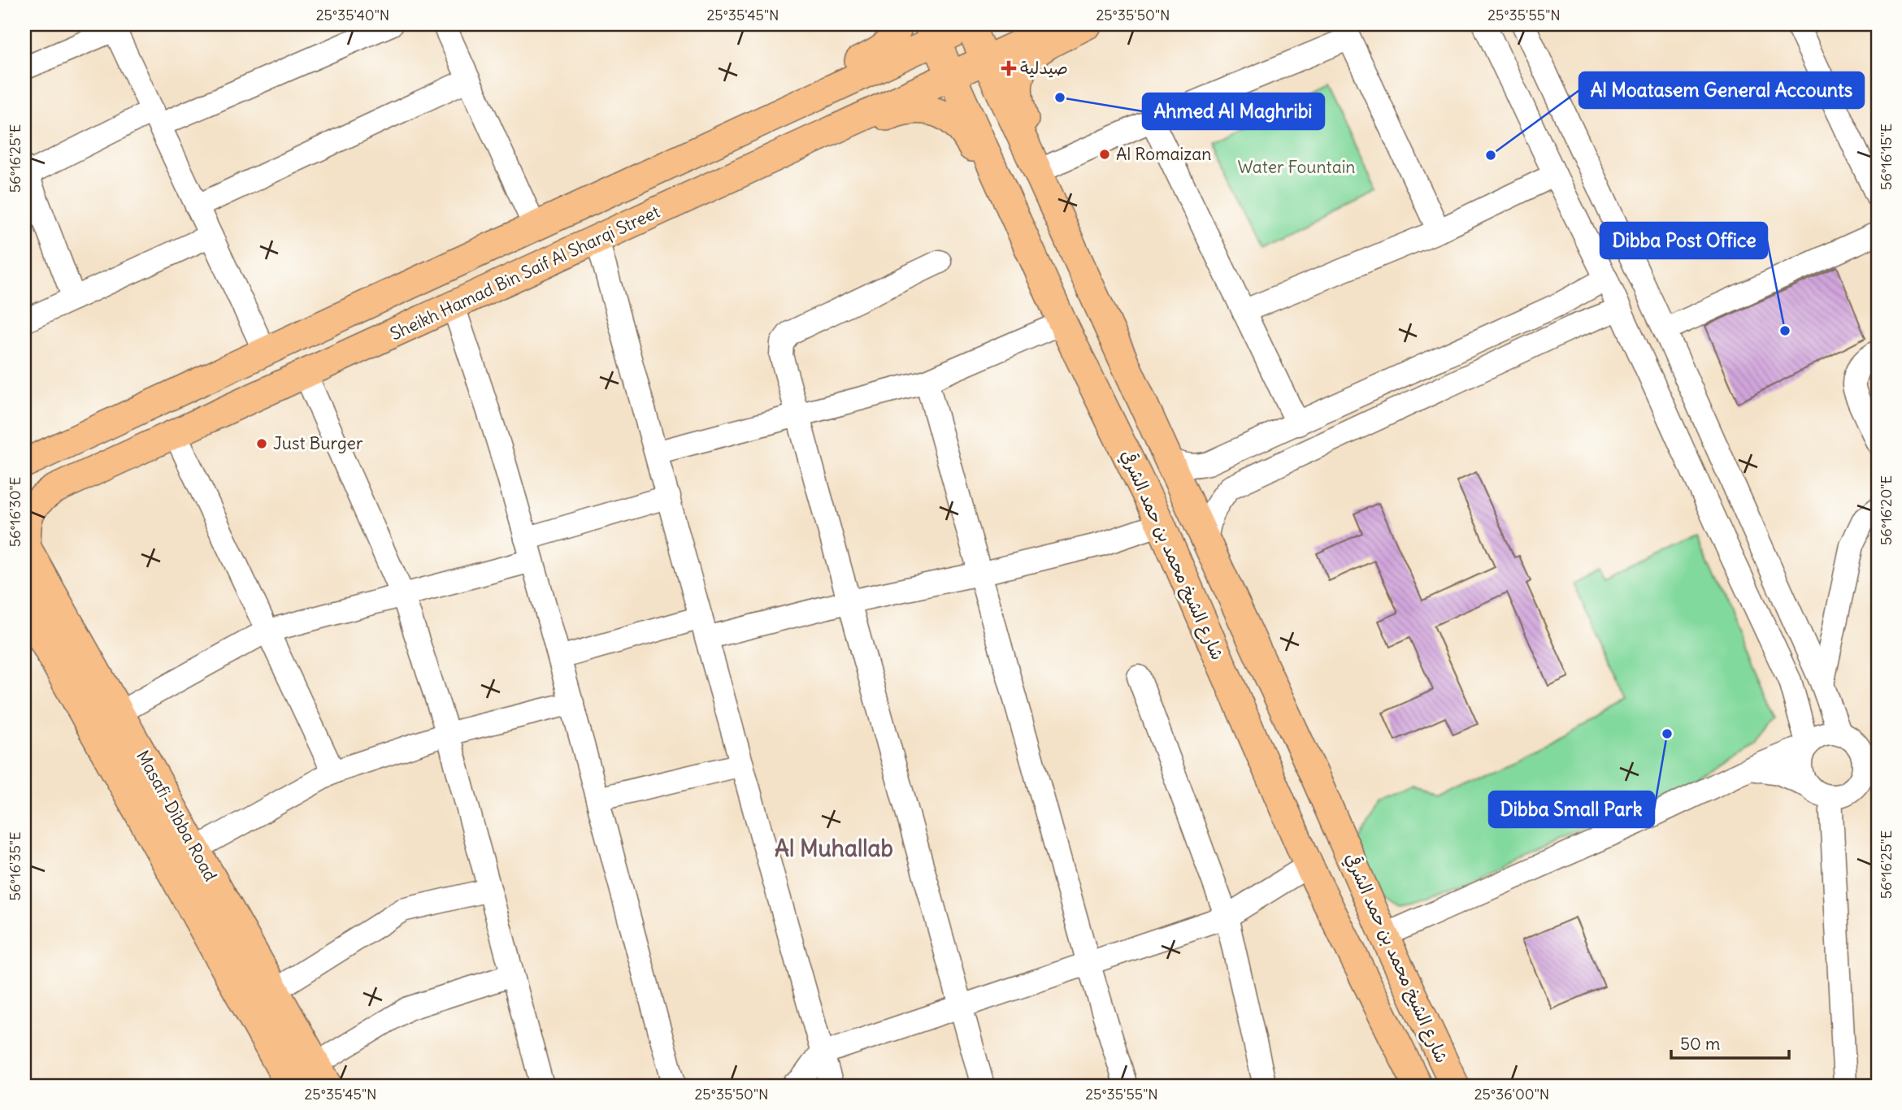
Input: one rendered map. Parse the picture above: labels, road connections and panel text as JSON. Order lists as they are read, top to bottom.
{
  "streets": {
    "highway": ["Masafi-Dibba Road"],
    "main road": ["Sheikh Hamad Bin Saif Al Sharqi Street", "شارع الشيخ محمد بن حمد الشرقي"]
  },
  "crossings": [
    ["Sheikh Hamad Bin Saif Al Sharqi Street", "شارع الشيخ محمد بن حمد الشرقي"],
    ["Sheikh Hamad Bin Saif Al Sharqi Street", "Masafi-Dibba Road"]
  ],
  "districts": ["Al Muhallab"],
  "parks": ["Water Fountain"],
  "places": {
    "health": ["صيدلية"],
    "other": [
      "Ahmed Al Maghribi",
      "Al Romaizan",
      "Al Moatasem General Accounts",
      "Dibba Post Office",
      "Just Burger",
      "Dibba Small Park"
    ]
  },
  "scale_bar": "50 m",
  "coordinates": [
    "25°35'40\"N",
    "25°35'45\"N",
    "25°35'50\"N",
    "25°35'55\"N",
    "56°16'15\"E",
    "56°16'25\"E",
    "56°16'20\"E",
    "56°16'30\"E",
    "56°16'35\"E",
    "25°36'00\"N"
  ]
}
